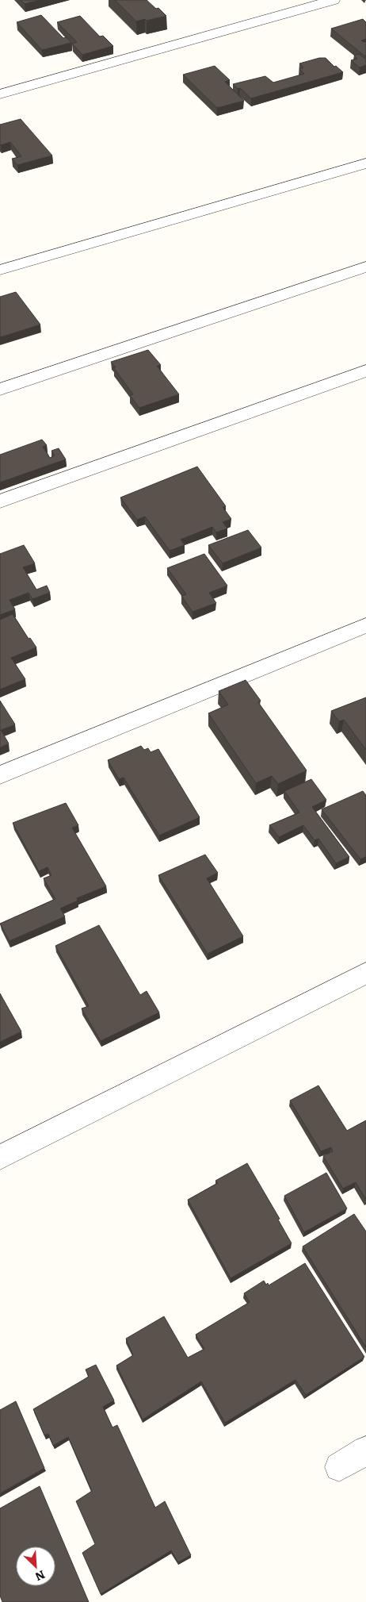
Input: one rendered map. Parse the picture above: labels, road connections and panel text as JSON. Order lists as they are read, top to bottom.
{
  "north": "bottom right"
}
